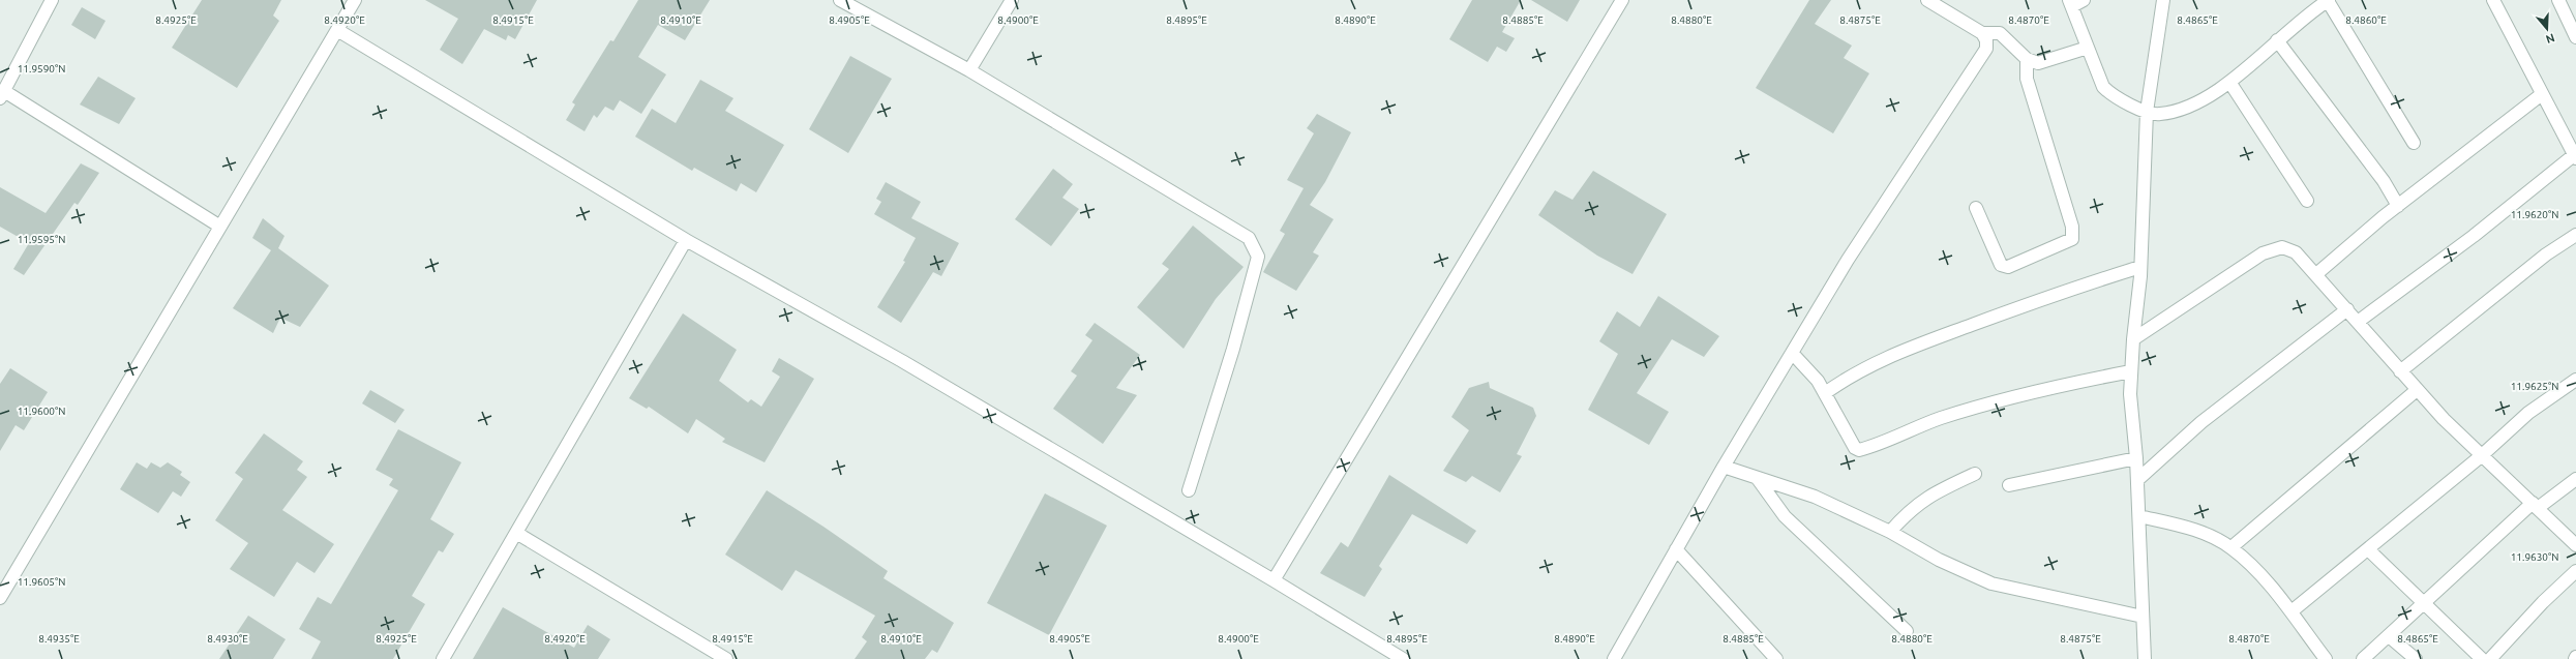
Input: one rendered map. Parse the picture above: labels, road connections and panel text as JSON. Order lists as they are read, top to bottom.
{
  "north": "bottom",
  "coordinates": [
    "8.4860°E",
    "8.4925°E",
    "8.4920°E",
    "8.4915°E",
    "8.4910°E",
    "8.4905°E",
    "8.4900°E",
    "8.4895°E",
    "8.4890°E",
    "8.4885°E",
    "8.4880°E",
    "8.4875°E",
    "8.4870°E",
    "8.4865°E",
    "11.9590°N",
    "11.9620°N",
    "11.9595°N",
    "11.9625°N",
    "11.9600°N",
    "11.9630°N",
    "11.9605°N",
    "8.4935°E",
    "8.4930°E"
  ]
}
